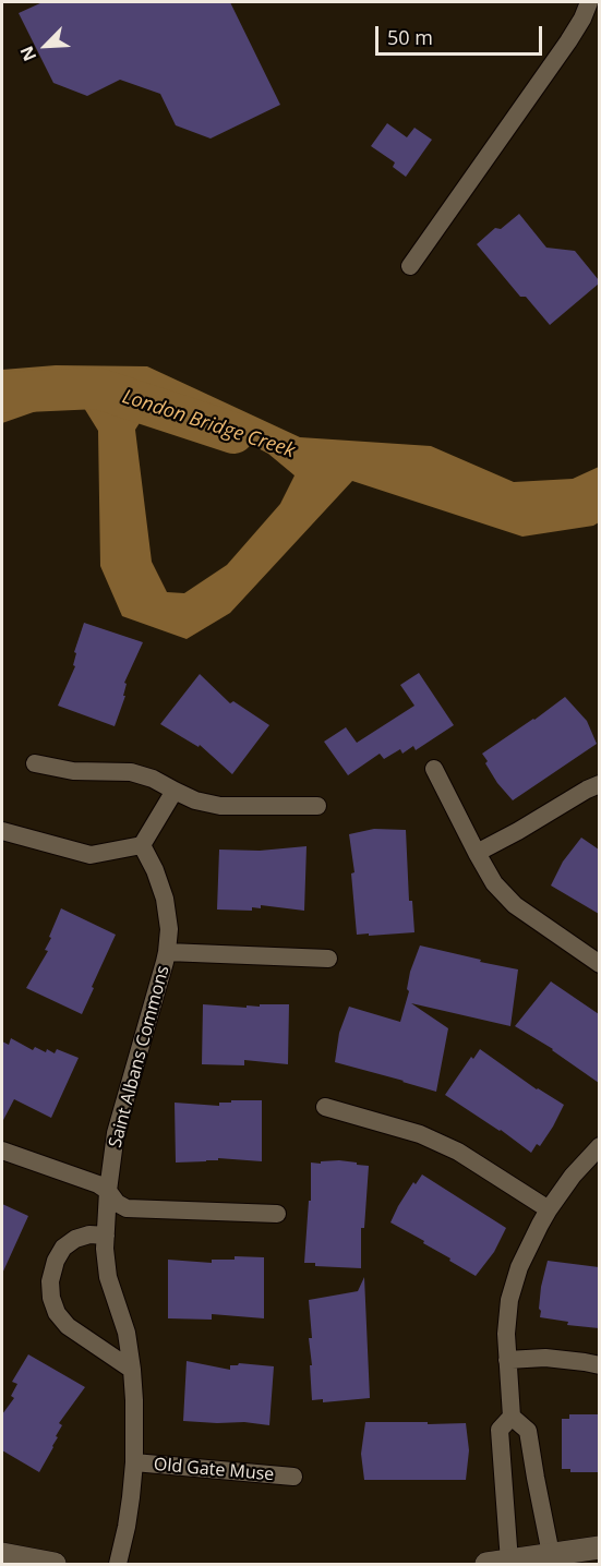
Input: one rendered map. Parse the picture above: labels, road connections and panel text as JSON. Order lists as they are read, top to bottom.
{
  "streets": {
    "street": ["Saint Albans Commons", "Old Gate Muse"]
  },
  "crossings": [
    ["Saint Albans Commons", "Old Gate Muse"]
  ],
  "water": ["London Bridge Creek"],
  "scale_bar": "50 m",
  "north": "bottom left"
}
